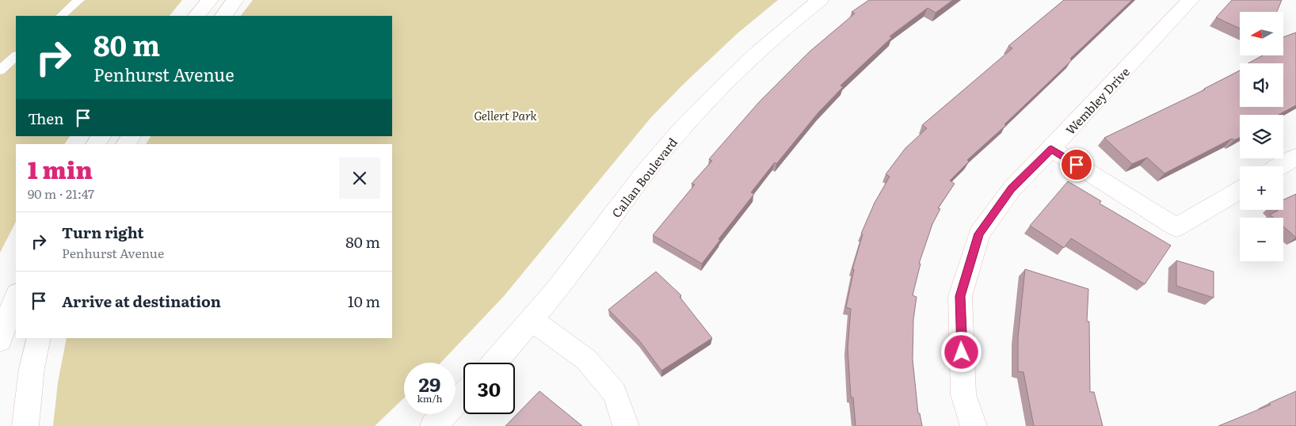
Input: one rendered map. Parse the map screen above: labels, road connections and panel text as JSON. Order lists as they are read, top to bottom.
{
  "streets": {
    "street": ["Wembley Drive", "Callan Boulevard"]
  },
  "parks": ["Gellert Park"],
  "north": "left",
  "page": {
    "map_buttons": ["+", "−"],
    "turn": ["80 m", "Penhurst Avenue"],
    "then": "Then",
    "heading": ["1 min", "90 m · 21:47"],
    "list": [
      {
        "name": "Turn right",
        "note": "Penhurst Avenue",
        "value": "80 m"
      },
      {
        "name": "Arrive at destination",
        "value": "10 m"
      }
    ],
    "speed": "29 km/h",
    "limit": "30"
  }
}
